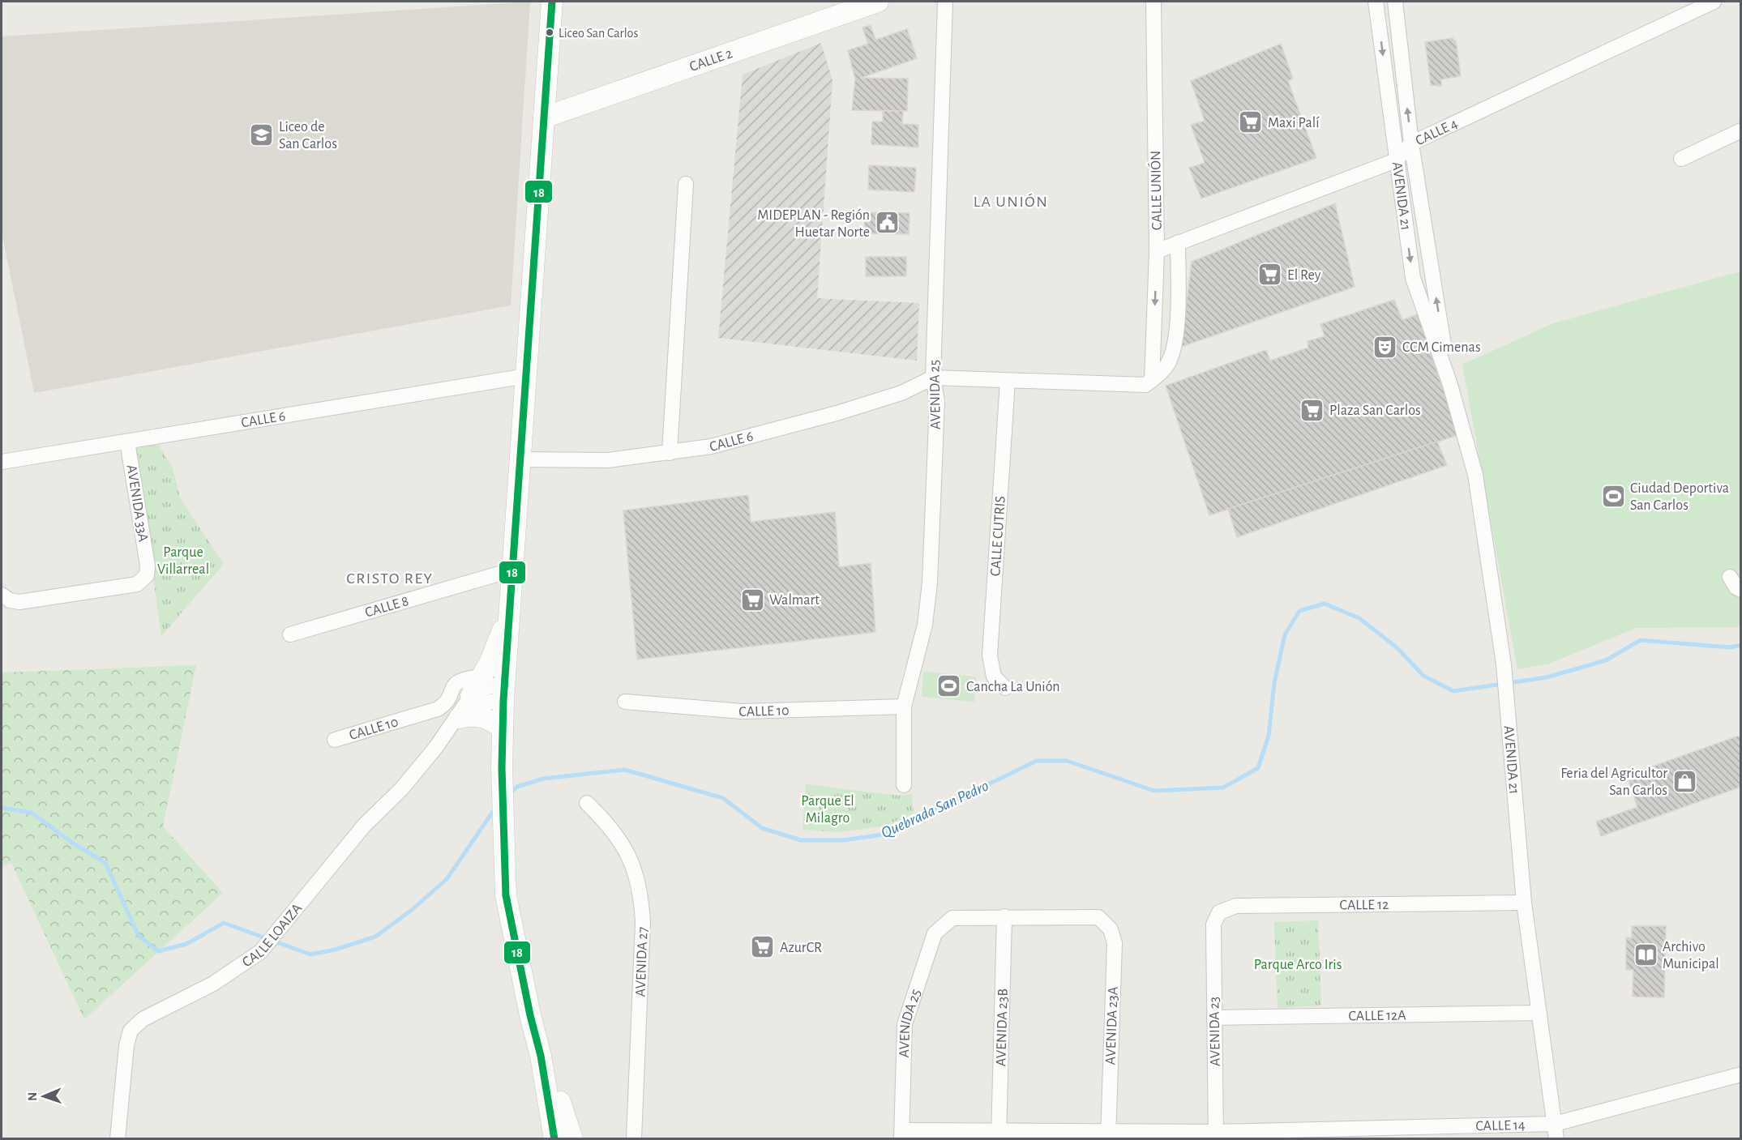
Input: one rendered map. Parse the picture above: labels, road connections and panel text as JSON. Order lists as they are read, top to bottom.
{
  "streets": {
    "main road": ["CALLE 2", "CALLE LOAIZA"],
    "street": [
      "CALLE 4",
      "CALLE UNIÓN",
      "AVENIDA 21",
      "AVENIDA 25",
      "CALLE 6",
      "AVENIDA 33A",
      "CALLE CUTRIS",
      "CALLE 8",
      "CALLE 10",
      "CALLE 12",
      "AVENIDA 27",
      "CALLE 12A",
      "AVENIDA 23A",
      "AVENIDA 23B",
      "AVENIDA 23",
      "CALLE 14"
    ]
  },
  "crossings": [
    ["CALLE 4", "CALLE UNIÓN"],
    ["CALLE 4", "AVENIDA 21"],
    ["AVENIDA 21", "CALLE 12"],
    ["AVENIDA 21", "CALLE 12A"],
    ["AVENIDA 21", "CALLE 14"],
    ["AVENIDA 25", "CALLE 6"],
    ["AVENIDA 25", "CALLE 10"],
    ["AVENIDA 25", "AVENIDA 23A"],
    ["AVENIDA 25", "AVENIDA 23B"],
    ["AVENIDA 25", "CALLE 14"],
    ["CALLE 6", "AVENIDA 33A"],
    ["CALLE 10", "CALLE LOAIZA"],
    ["CALLE 12", "AVENIDA 23"],
    ["CALLE 12A", "AVENIDA 23"],
    ["AVENIDA 23A", "AVENIDA 23B"],
    ["AVENIDA 23A", "CALLE 14"],
    ["AVENIDA 23B", "CALLE 14"],
    ["AVENIDA 23", "CALLE 14"]
  ],
  "districts": ["LA UNIÓN", "CRISTO REY"],
  "water": ["Quebrada San Pedro"],
  "parks": ["Parque Villarreal", "Parque El Milagro", "Parque Arco Iris"],
  "places": {
    "other": ["Liceo San Carlos"],
    "supermarket": [
      "Maxi Palí",
      "El Rey",
      "Plaza San Carlos",
      "Walmart",
      "AzurCR"
    ],
    "school or university": ["Liceo de San Carlos"],
    "public building": ["MIDEPLAN - Región Huetar Norte"],
    "theatre": ["CCM Cimenas"],
    "sports": ["Ciudad Deportiva San Carlos", "Cancha La Unión"],
    "shop": ["Feria del Agricultor San Carlos"],
    "library": ["Archivo Municipal"]
  },
  "lines": ["transit line 18"],
  "north": "left"
}
